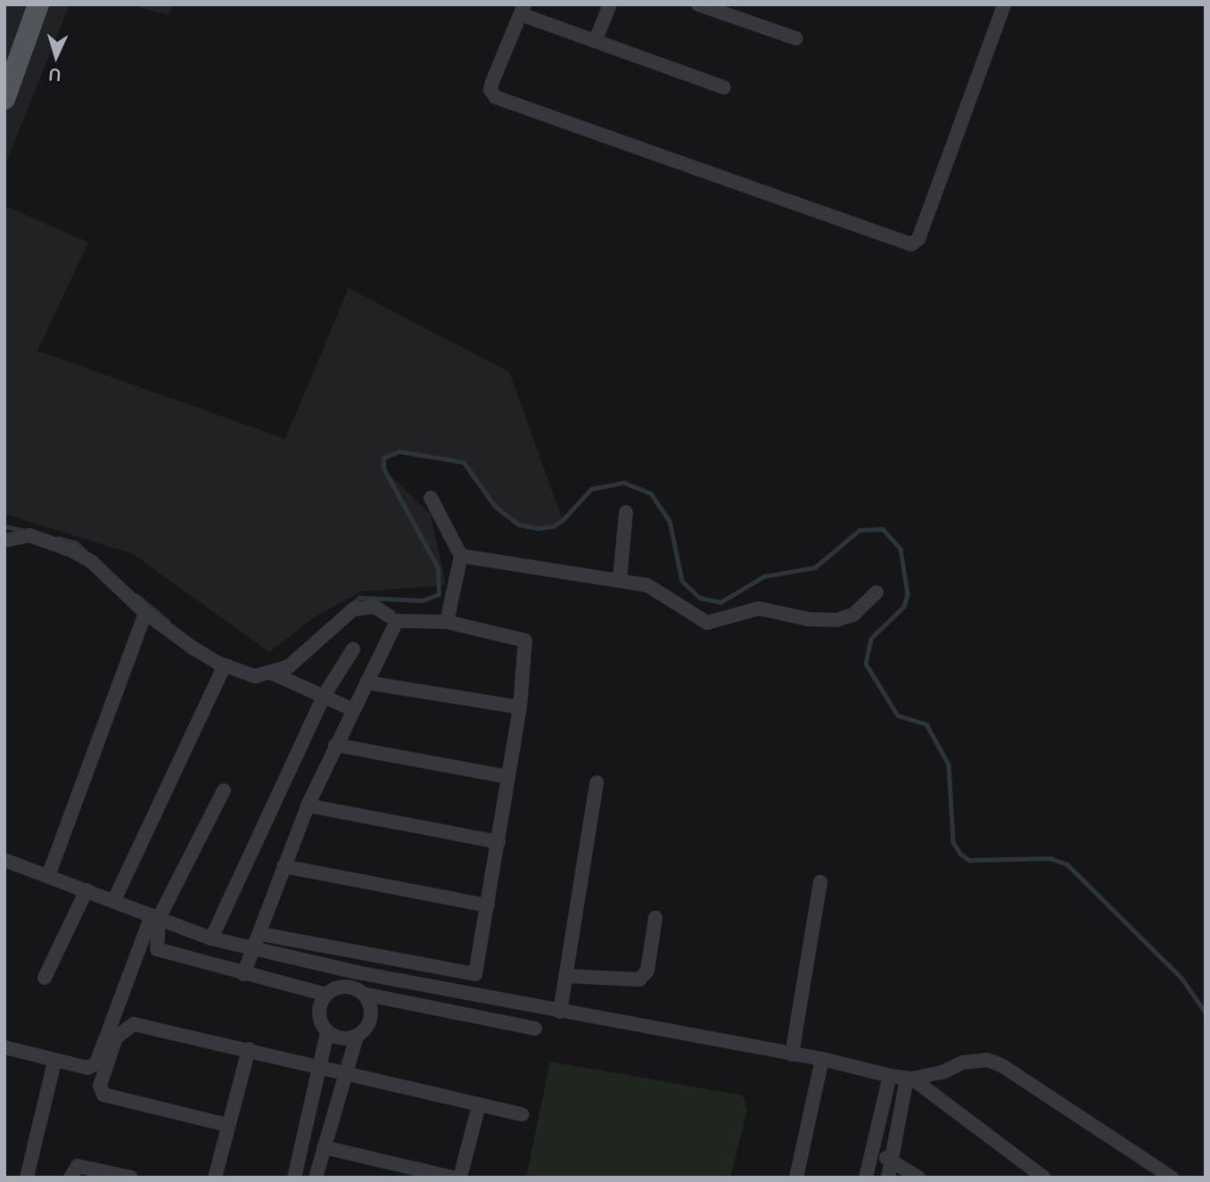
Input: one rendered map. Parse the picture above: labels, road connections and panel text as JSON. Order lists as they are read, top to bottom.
{
  "north": "bottom"
}
